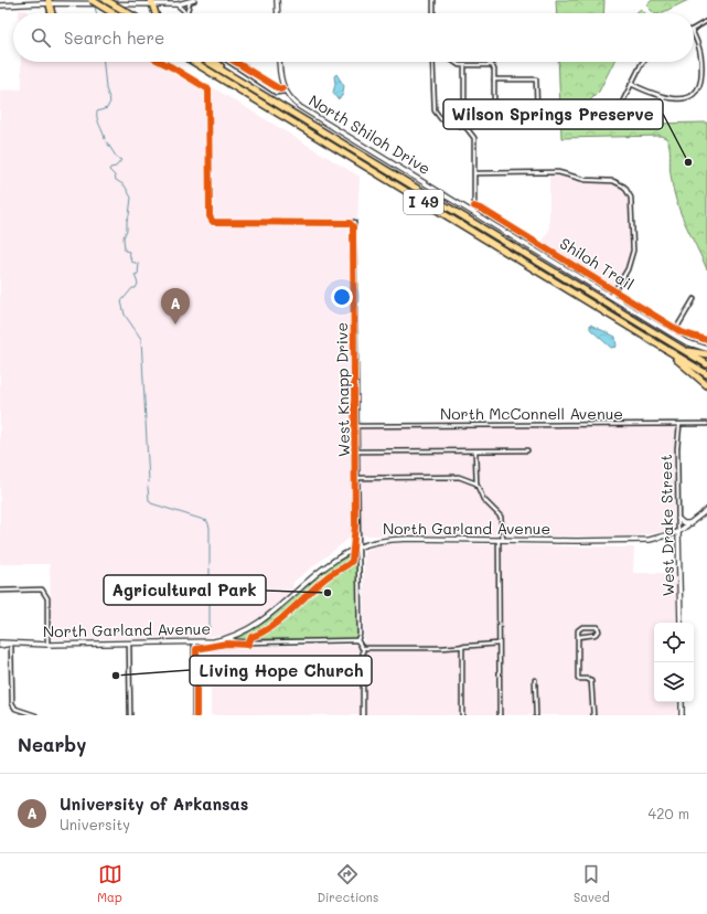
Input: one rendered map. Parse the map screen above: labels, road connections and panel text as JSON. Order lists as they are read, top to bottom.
{
  "streets": {
    "highway": ["I 49"],
    "street": [
      "North Shiloh Drive",
      "West Knapp Drive",
      "North McConnell Avenue",
      "West Drake Street",
      "North Garland Avenue"
    ],
    "cycle path": ["Shiloh Trail"]
  },
  "crossings": [
    ["West Knapp Drive", "North McConnell Avenue"],
    ["West Knapp Drive", "North Garland Avenue"],
    ["North McConnell Avenue", "West Drake Street"],
    ["West Drake Street", "North Garland Avenue"]
  ],
  "places": ["Wilson Springs Preserve", "Agricultural Park", "Living Hope Church"],
  "page": {
    "search": "Search here",
    "pins": "A",
    "heading": "Nearby",
    "list": [
      {
        "mark": "A",
        "name": "University of Arkansas",
        "note": "University",
        "value": "420 m"
      }
    ],
    "nav": ["Map", "Directions", "Saved"]
  }
}
